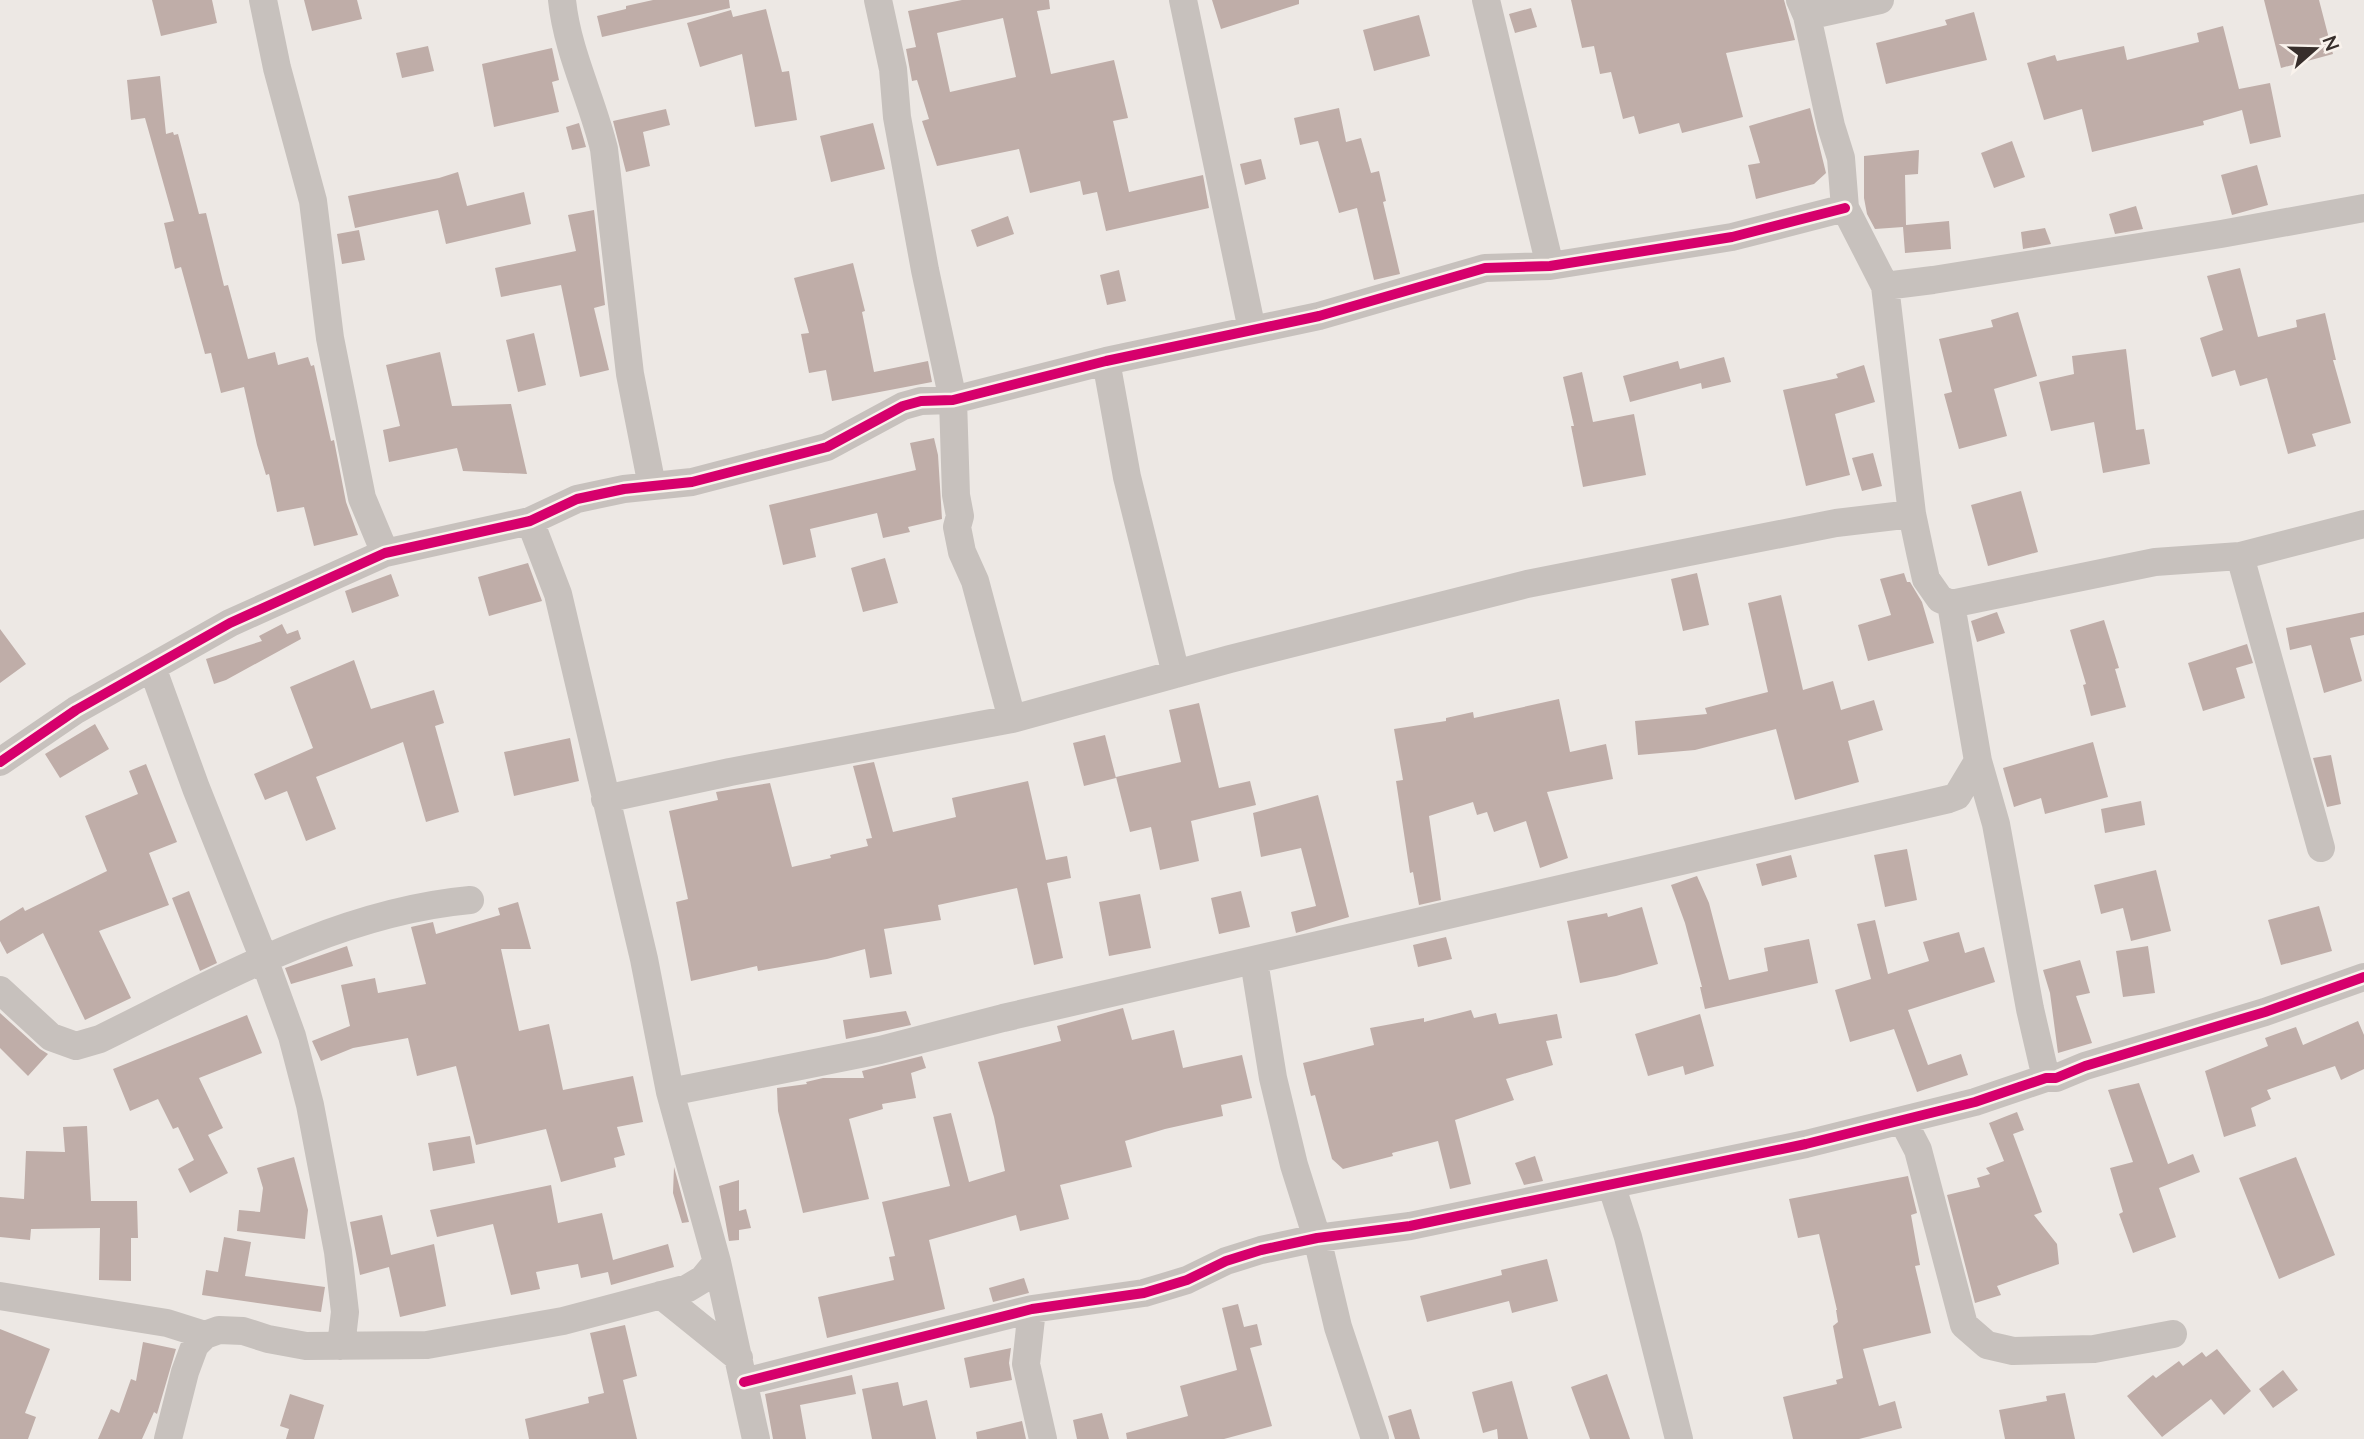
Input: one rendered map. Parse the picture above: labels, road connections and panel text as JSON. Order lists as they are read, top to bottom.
{
  "north": "right"
}
